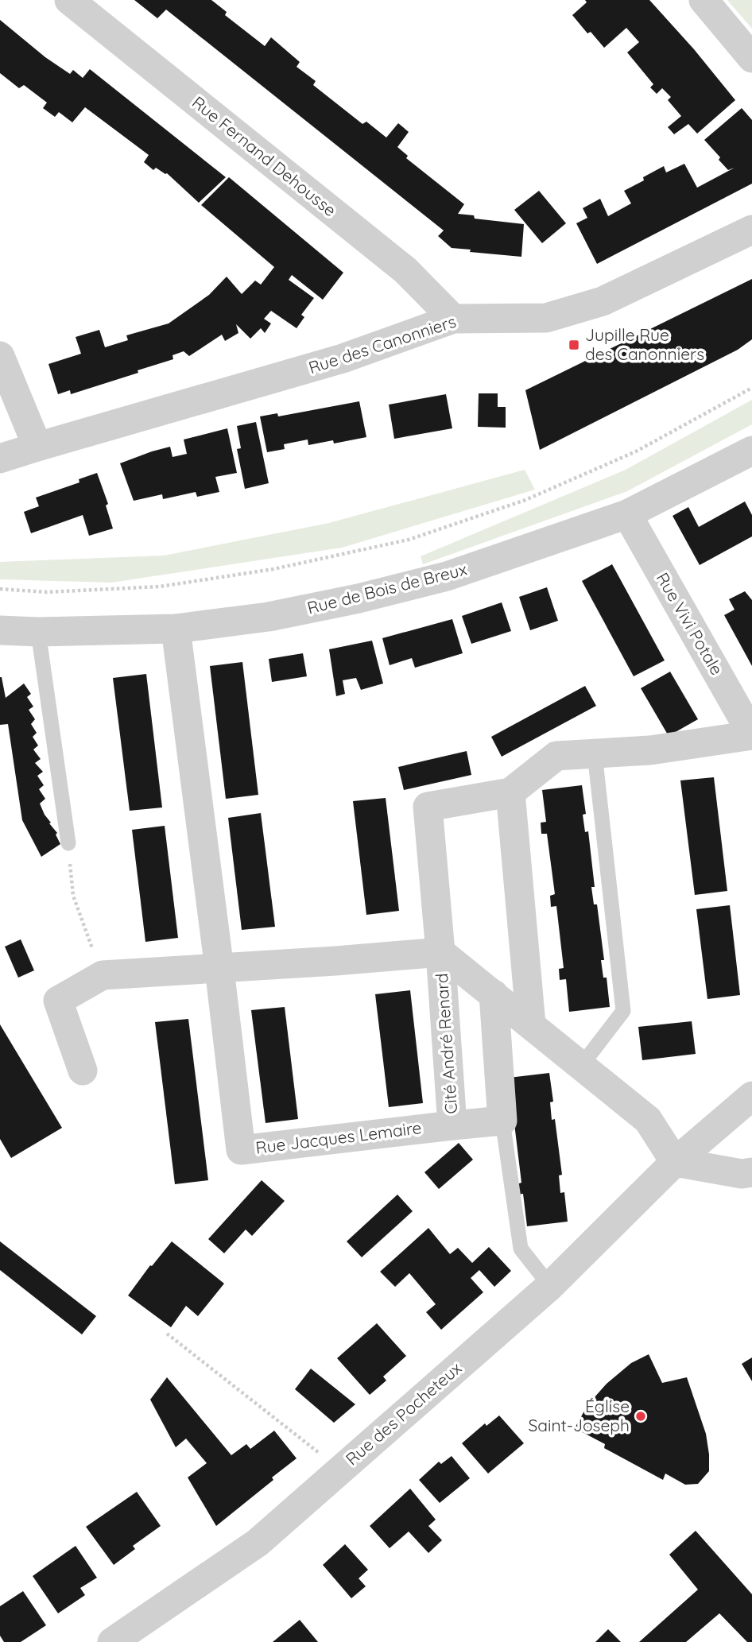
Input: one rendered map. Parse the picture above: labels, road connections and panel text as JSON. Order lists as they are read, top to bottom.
{
  "streets": {
    "street": [
      "Rue Fernand Dehousse",
      "Rue des Canonniers",
      "Rue de Bois de Breux",
      "Rue Vivi Potale",
      "Cité André Renard",
      "Rue Jacques Lemaire",
      "Rue des Pocheteux"
    ]
  },
  "crossings": [
    ["Rue Fernand Dehousse", "Rue des Canonniers"],
    ["Rue de Bois de Breux", "Rue Vivi Potale"],
    ["Rue de Bois de Breux", "Rue Jacques Lemaire"],
    ["Rue Vivi Potale", "Cité André Renard"],
    ["Cité André Renard", "Rue Jacques Lemaire"],
    ["Cité André Renard", "Rue des Pocheteux"]
  ],
  "places": {
    "transit": ["Jupille Rue des Canonniers"],
    "other": ["Église Saint-Joseph"]
  }
}
